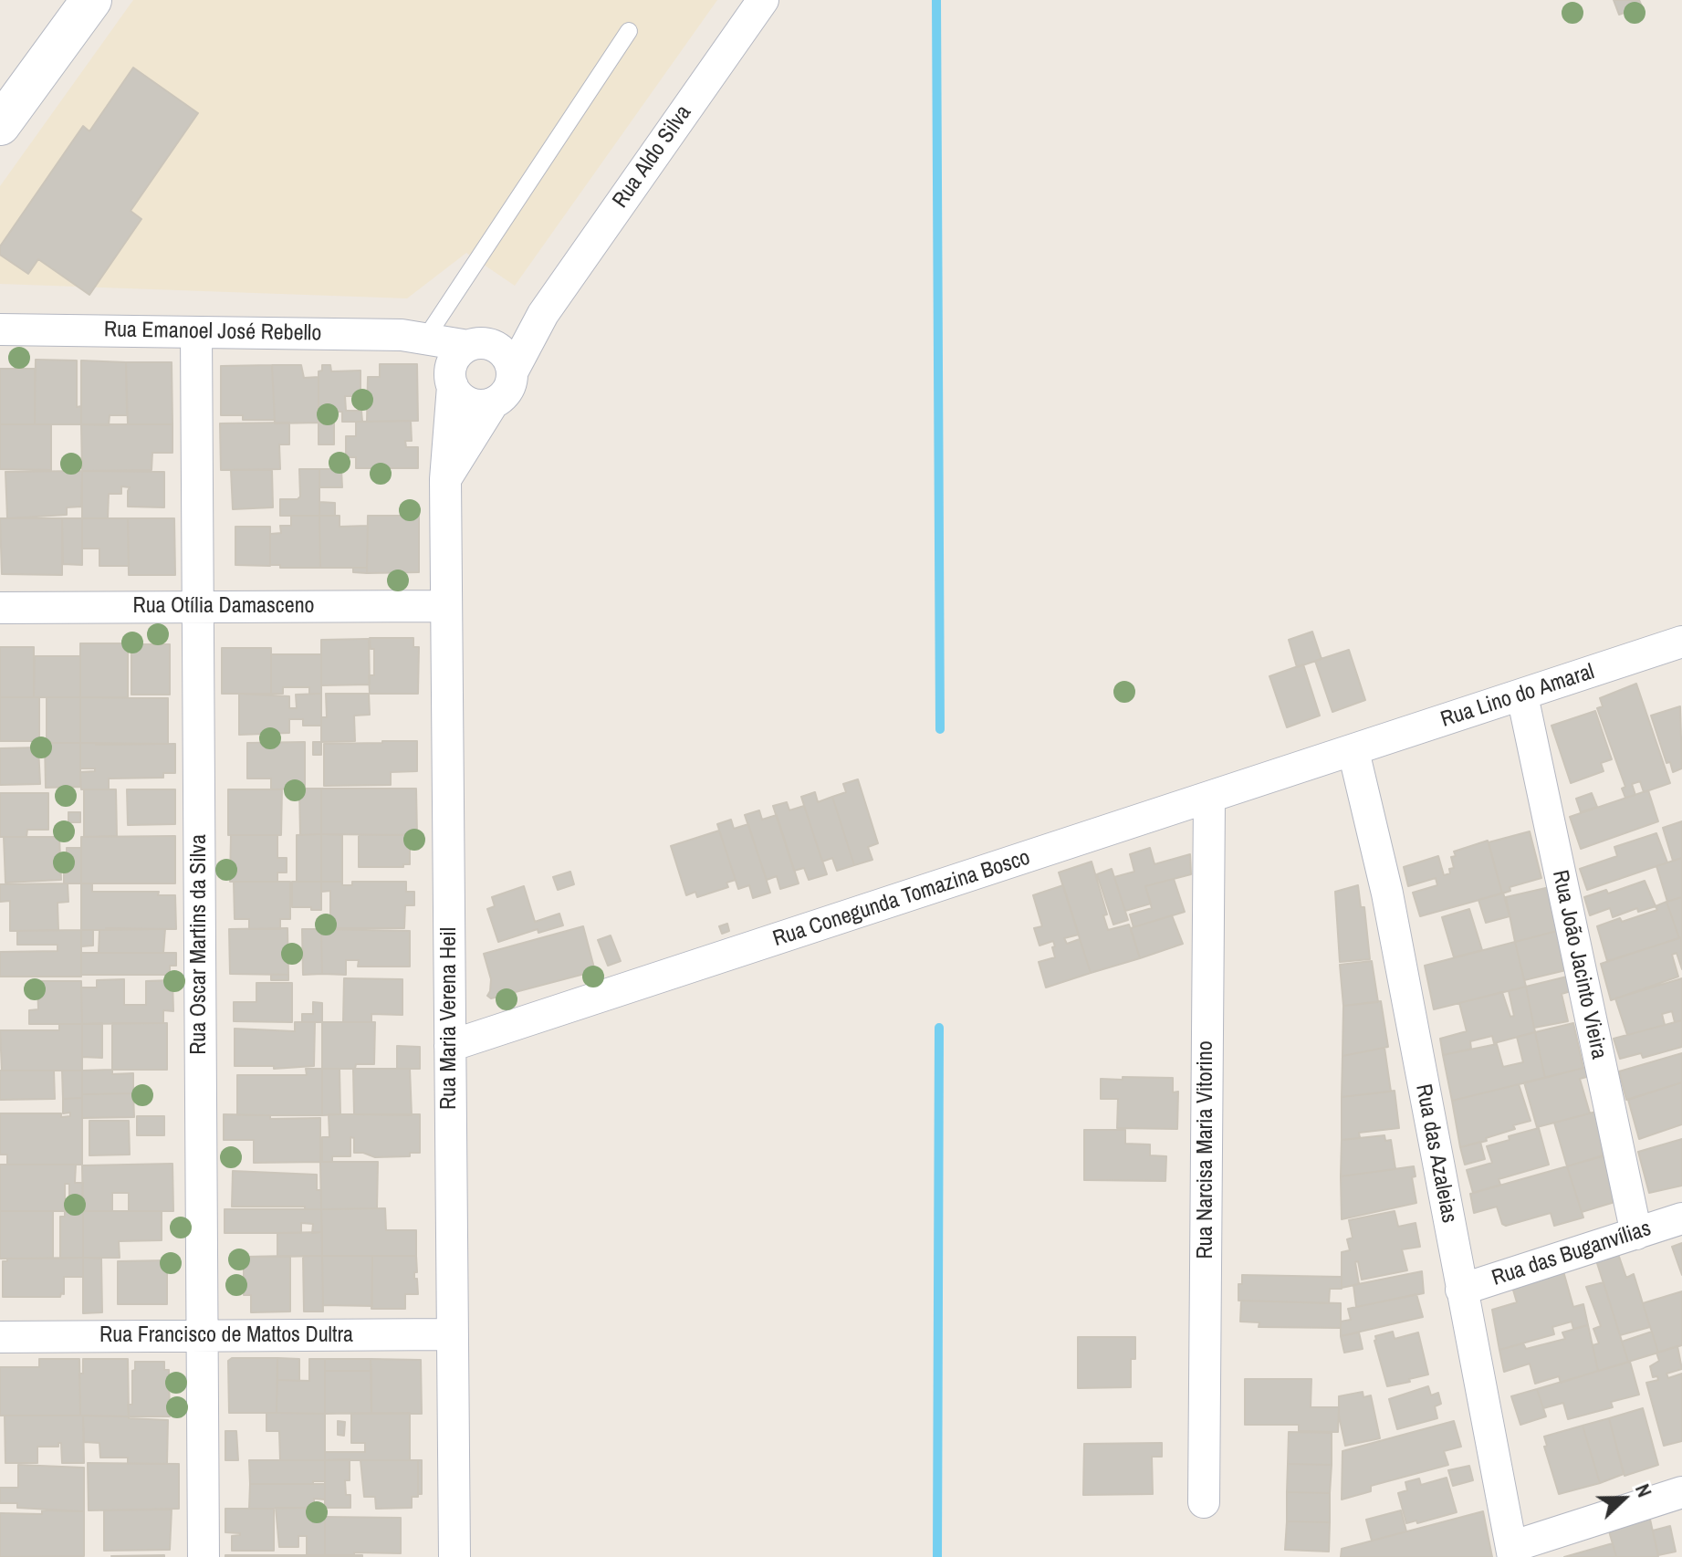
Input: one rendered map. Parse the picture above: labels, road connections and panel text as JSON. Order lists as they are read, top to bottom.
{
  "streets": {
    "street": [
      "Rua Aldo Silva",
      "Rua Emanoel José Rebello",
      "Rua Otília Damasceno",
      "Rua Lino do Amaral",
      "Rua Conegunda Tomazina Bosco",
      "Rua Oscar Martins da Silva",
      "Rua João Jacinto Vieira",
      "Rua Maria Verena Heil",
      "Rua Narcisa Maria Vitorino",
      "Rua das Azaleias",
      "Rua das Buganvílias",
      "Rua Francisco de Mattos Dultra"
    ]
  },
  "crossings": [
    ["Rua Aldo Silva", "Rua Emanoel José Rebello"],
    ["Rua Aldo Silva", "Rua Maria Verena Heil"],
    ["Rua Emanoel José Rebello", "Rua Oscar Martins da Silva"],
    ["Rua Emanoel José Rebello", "Rua Maria Verena Heil"],
    ["Rua Otília Damasceno", "Rua Oscar Martins da Silva"],
    ["Rua Otília Damasceno", "Rua Maria Verena Heil"],
    ["Rua Lino do Amaral", "Rua Conegunda Tomazina Bosco"],
    ["Rua Lino do Amaral", "Rua João Jacinto Vieira"],
    ["Rua Lino do Amaral", "Rua das Azaleias"],
    ["Rua Conegunda Tomazina Bosco", "Rua Maria Verena Heil"],
    ["Rua Conegunda Tomazina Bosco", "Rua Narcisa Maria Vitorino"],
    ["Rua Conegunda Tomazina Bosco", "Rua das Azaleias"],
    ["Rua Oscar Martins da Silva", "Rua Francisco de Mattos Dultra"],
    ["Rua João Jacinto Vieira", "Rua das Buganvílias"],
    ["Rua Maria Verena Heil", "Rua Francisco de Mattos Dultra"],
    ["Rua das Azaleias", "Rua das Buganvílias"]
  ],
  "north": "right"
}
